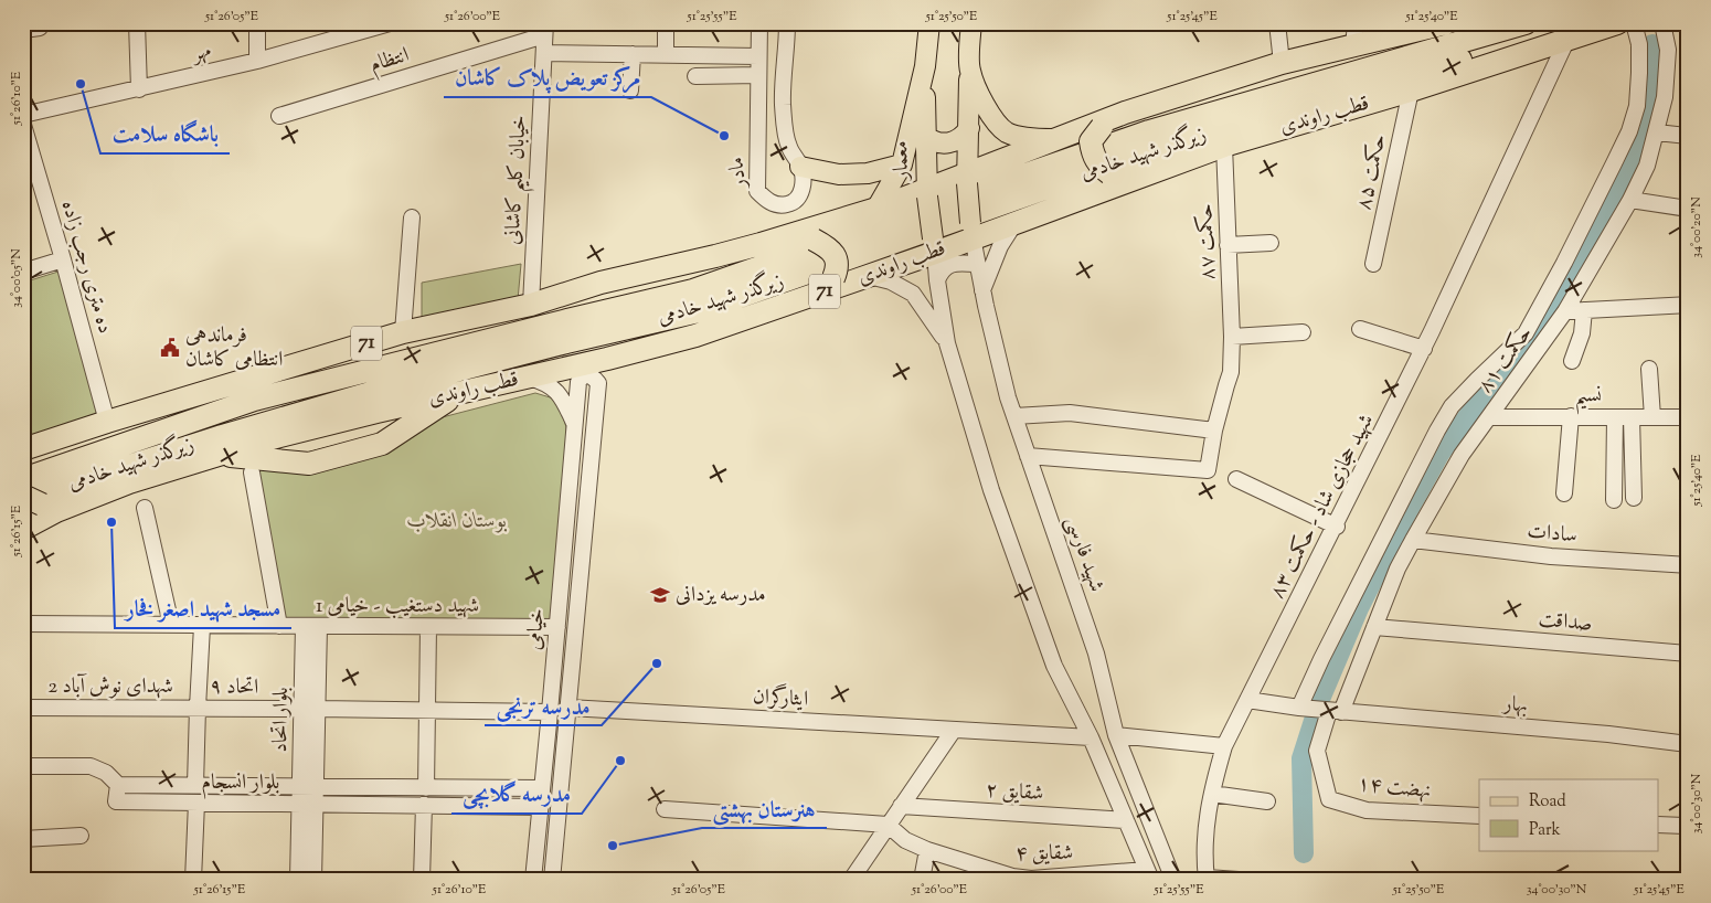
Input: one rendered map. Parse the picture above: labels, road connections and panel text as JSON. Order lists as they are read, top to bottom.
{
  "streets": {
    "highway": ["قطب راوندی", "زیرگذر شهید خادمی", "71"],
    "main road": ["معمار"],
    "street": [
      "مهر",
      "انتظام",
      "مادر",
      "حکمت ۸۵",
      "خیابان کلیم کاشانی",
      "حکمت ۸۷",
      "ده متری رجب زاده",
      "حکمت ۸۱",
      "نسیم",
      "شهید حجازی شاد - حکمت ۸۳",
      "سادات",
      "شهید فارسی",
      "شهید دستغیب - خیامی 1",
      "صداقت",
      "خیامی",
      "شهدای نوش آباد 2",
      "اتحاد ۹",
      "ایثارگران",
      "بهار",
      "بلوار اتحاد",
      "بلوار انسجام",
      "نهضت ۱۴",
      "شقایق ۲",
      "شقایق ۴"
    ]
  },
  "crossings": [
    ["انتظام", "خیابان کلیم کاشانی"],
    ["قطب راوندی", "زیرگذر شهید خادمی"],
    ["قطب راوندی", "معمار"],
    ["قطب راوندی", "حکمت ۸۵"],
    ["قطب راوندی", "حکمت ۸۷"],
    ["قطب راوندی", "شهید حجازی شاد - حکمت ۸۳"],
    ["قطب راوندی", "شهید فارسی"],
    ["معمار", "71"],
    ["خیابان کلیم کاشانی", "71"],
    ["حکمت ۸۷", "شهید فارسی"],
    ["ده متری رجب زاده", "71"],
    ["حکمت ۸۱", "نسیم"],
    ["حکمت ۸۱", "سادات"],
    ["حکمت ۸۱", "صداقت"],
    ["حکمت ۸۱", "بهار"],
    ["حکمت ۸۱", "نهضت ۱۴"],
    ["شهید حجازی شاد - حکمت ۸۳", "بهار"],
    ["شهید دستغیب - خیامی 1", "خیامی"],
    ["شهید دستغیب - خیامی 1", "بلوار اتحاد"],
    ["خیامی", "اتحاد ۹"],
    ["خیامی", "ایثارگران"],
    ["خیامی", "بلوار انسجام"],
    ["شهدای نوش آباد 2", "اتحاد ۹"],
    ["اتحاد ۹", "بلوار اتحاد"],
    ["بهار", "نهضت ۱۴"],
    ["بلوار اتحاد", "بلوار انسجام"]
  ],
  "parks": ["بوستان انقلاب"],
  "places": {
    "other": [
      "باشگاه سلامت",
      "مرکز تعویض پلاک کاشان",
      "مسجد شهید اصغر فخار",
      "مدرسه ترنجی",
      "مدرسه گلابچی",
      "هنرستان بهشتی"
    ],
    "public building": ["فرماندهی انتظامی کاشان"],
    "school or university": ["مدرسه یزدانی"]
  },
  "legend": ["Road", "Park"],
  "coordinates": [
    "51°26'05\"E",
    "51°26'00\"E",
    "51°25'55\"E",
    "51°25'50\"E",
    "51°25'45\"E",
    "51°25'40\"E",
    "51°26'10\"E",
    "34°00'20\"N",
    "34°00'05\"N",
    "51°26'15\"E",
    "34°00'30\"N"
  ]
}
